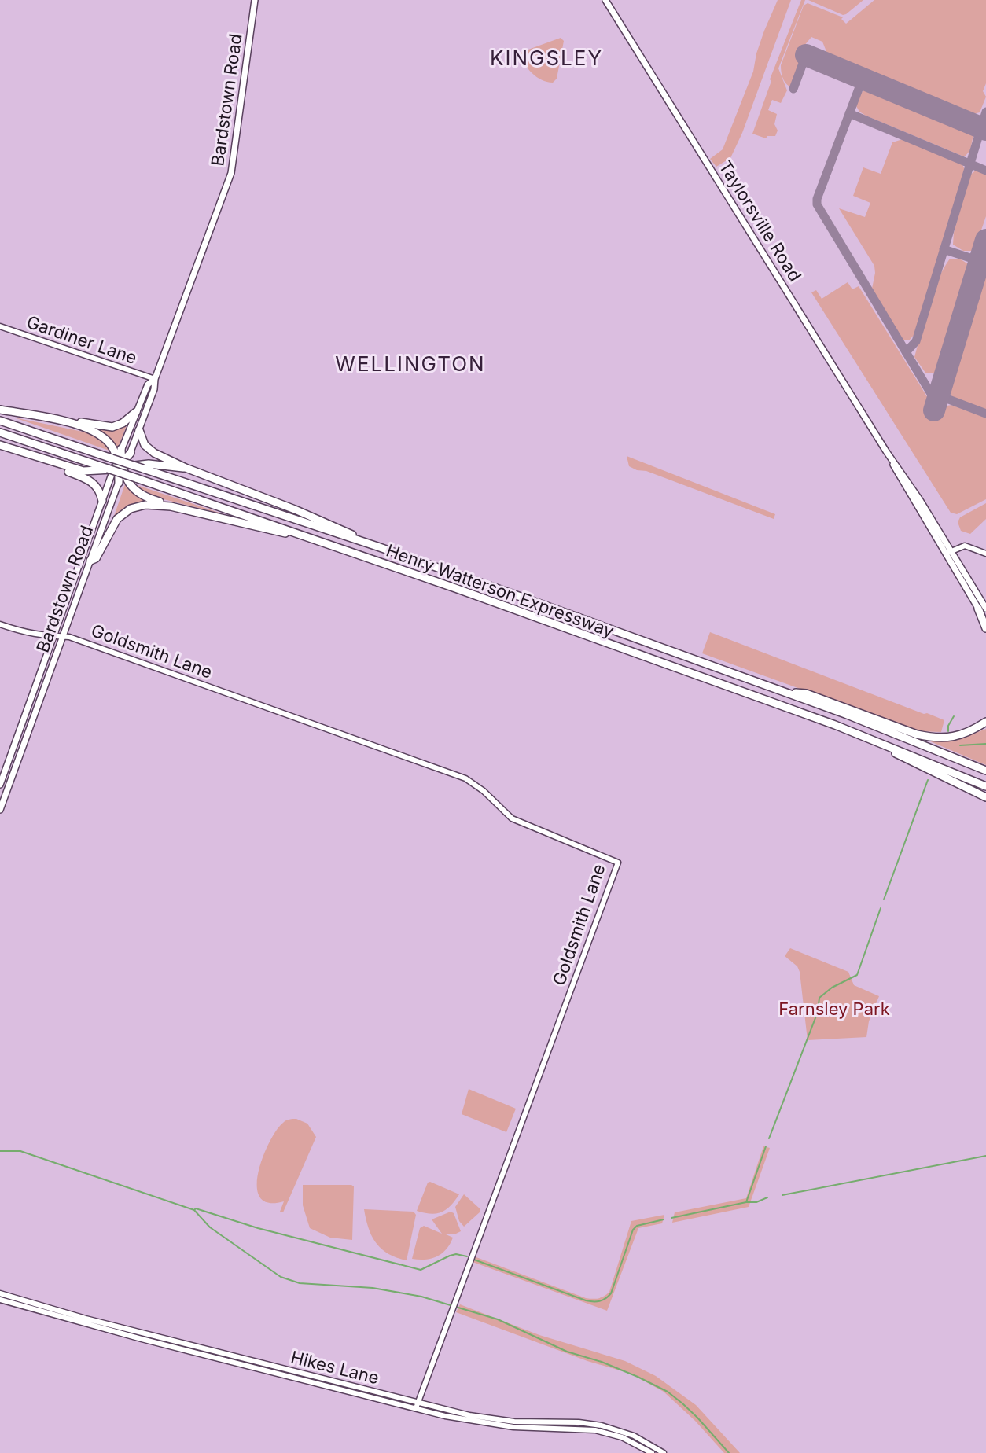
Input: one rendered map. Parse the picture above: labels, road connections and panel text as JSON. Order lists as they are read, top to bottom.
{
  "streets": {
    "highway": ["Henry Watterson Expressway"],
    "main road": [
      "Bardstown Road",
      "Taylorsville Road",
      "Gardiner Lane",
      "Goldsmith Lane",
      "Hikes Lane"
    ]
  },
  "crossings": [
    ["Bardstown Road", "Gardiner Lane"],
    ["Bardstown Road", "Goldsmith Lane"],
    ["Goldsmith Lane", "Hikes Lane"]
  ],
  "districts": ["KINGSLEY", "WELLINGTON"],
  "parks": ["Farnsley Park"]
}
